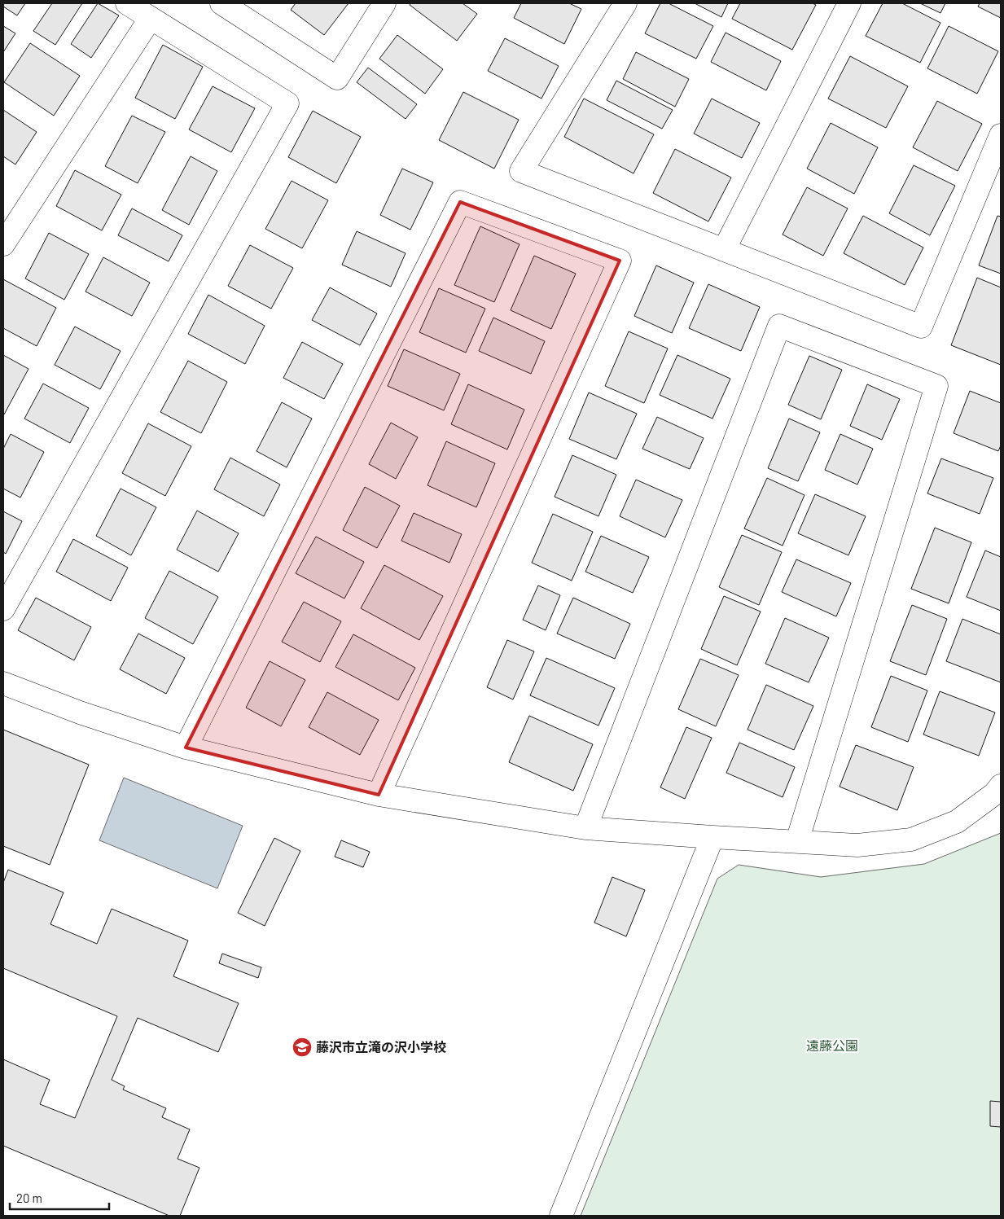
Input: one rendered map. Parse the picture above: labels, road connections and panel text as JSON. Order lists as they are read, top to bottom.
{
  "parks": ["遠藤公園"],
  "places": {
    "school or university": ["藤沢市立滝の沢小学校"]
  },
  "scale_bar": "20 m"
}
